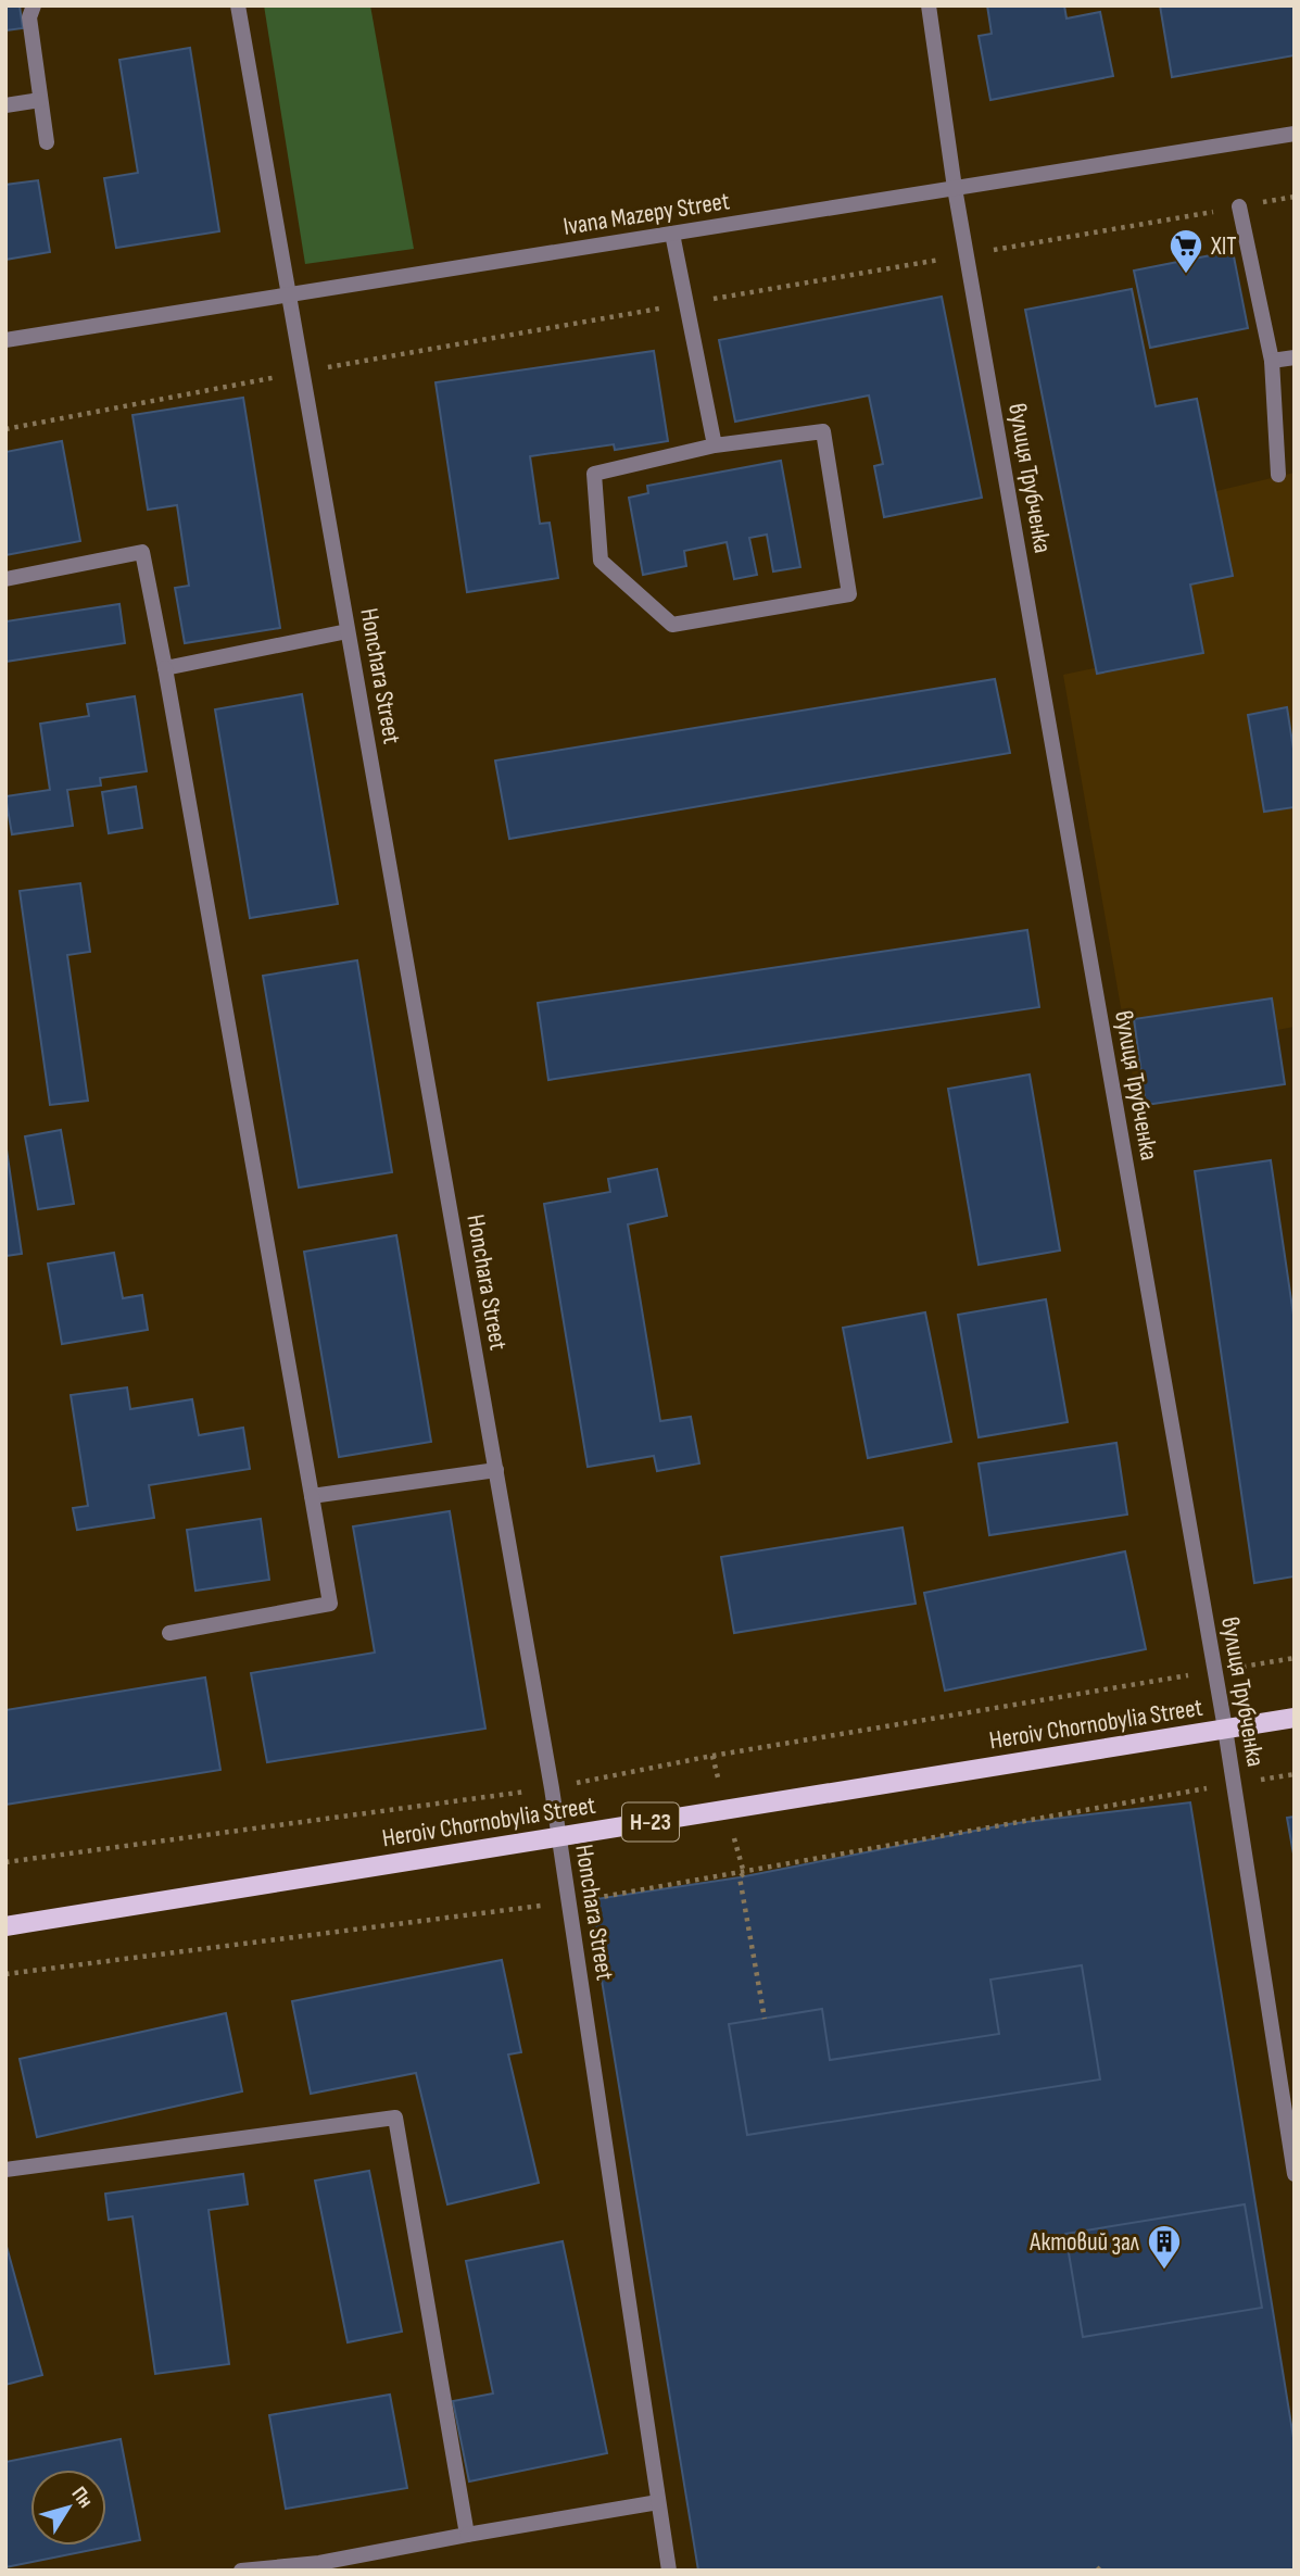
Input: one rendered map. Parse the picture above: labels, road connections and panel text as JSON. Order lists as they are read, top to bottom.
{
  "streets": {
    "main road": ["Heroiv Chornobylia Street", "Н-23"],
    "street": ["Ivana Mazepy Street", "вулиця Трубченка", "Honchara Street"]
  },
  "crossings": [
    ["Ivana Mazepy Street", "вулиця Трубченка"],
    ["Ivana Mazepy Street", "Honchara Street"],
    ["вулиця Трубченка", "Heroiv Chornobylia Street"],
    ["Honchara Street", "Heroiv Chornobylia Street"]
  ],
  "places": {
    "supermarket": ["ХІТ"],
    "building": ["Актовий зал"]
  },
  "north": "top right"
}
